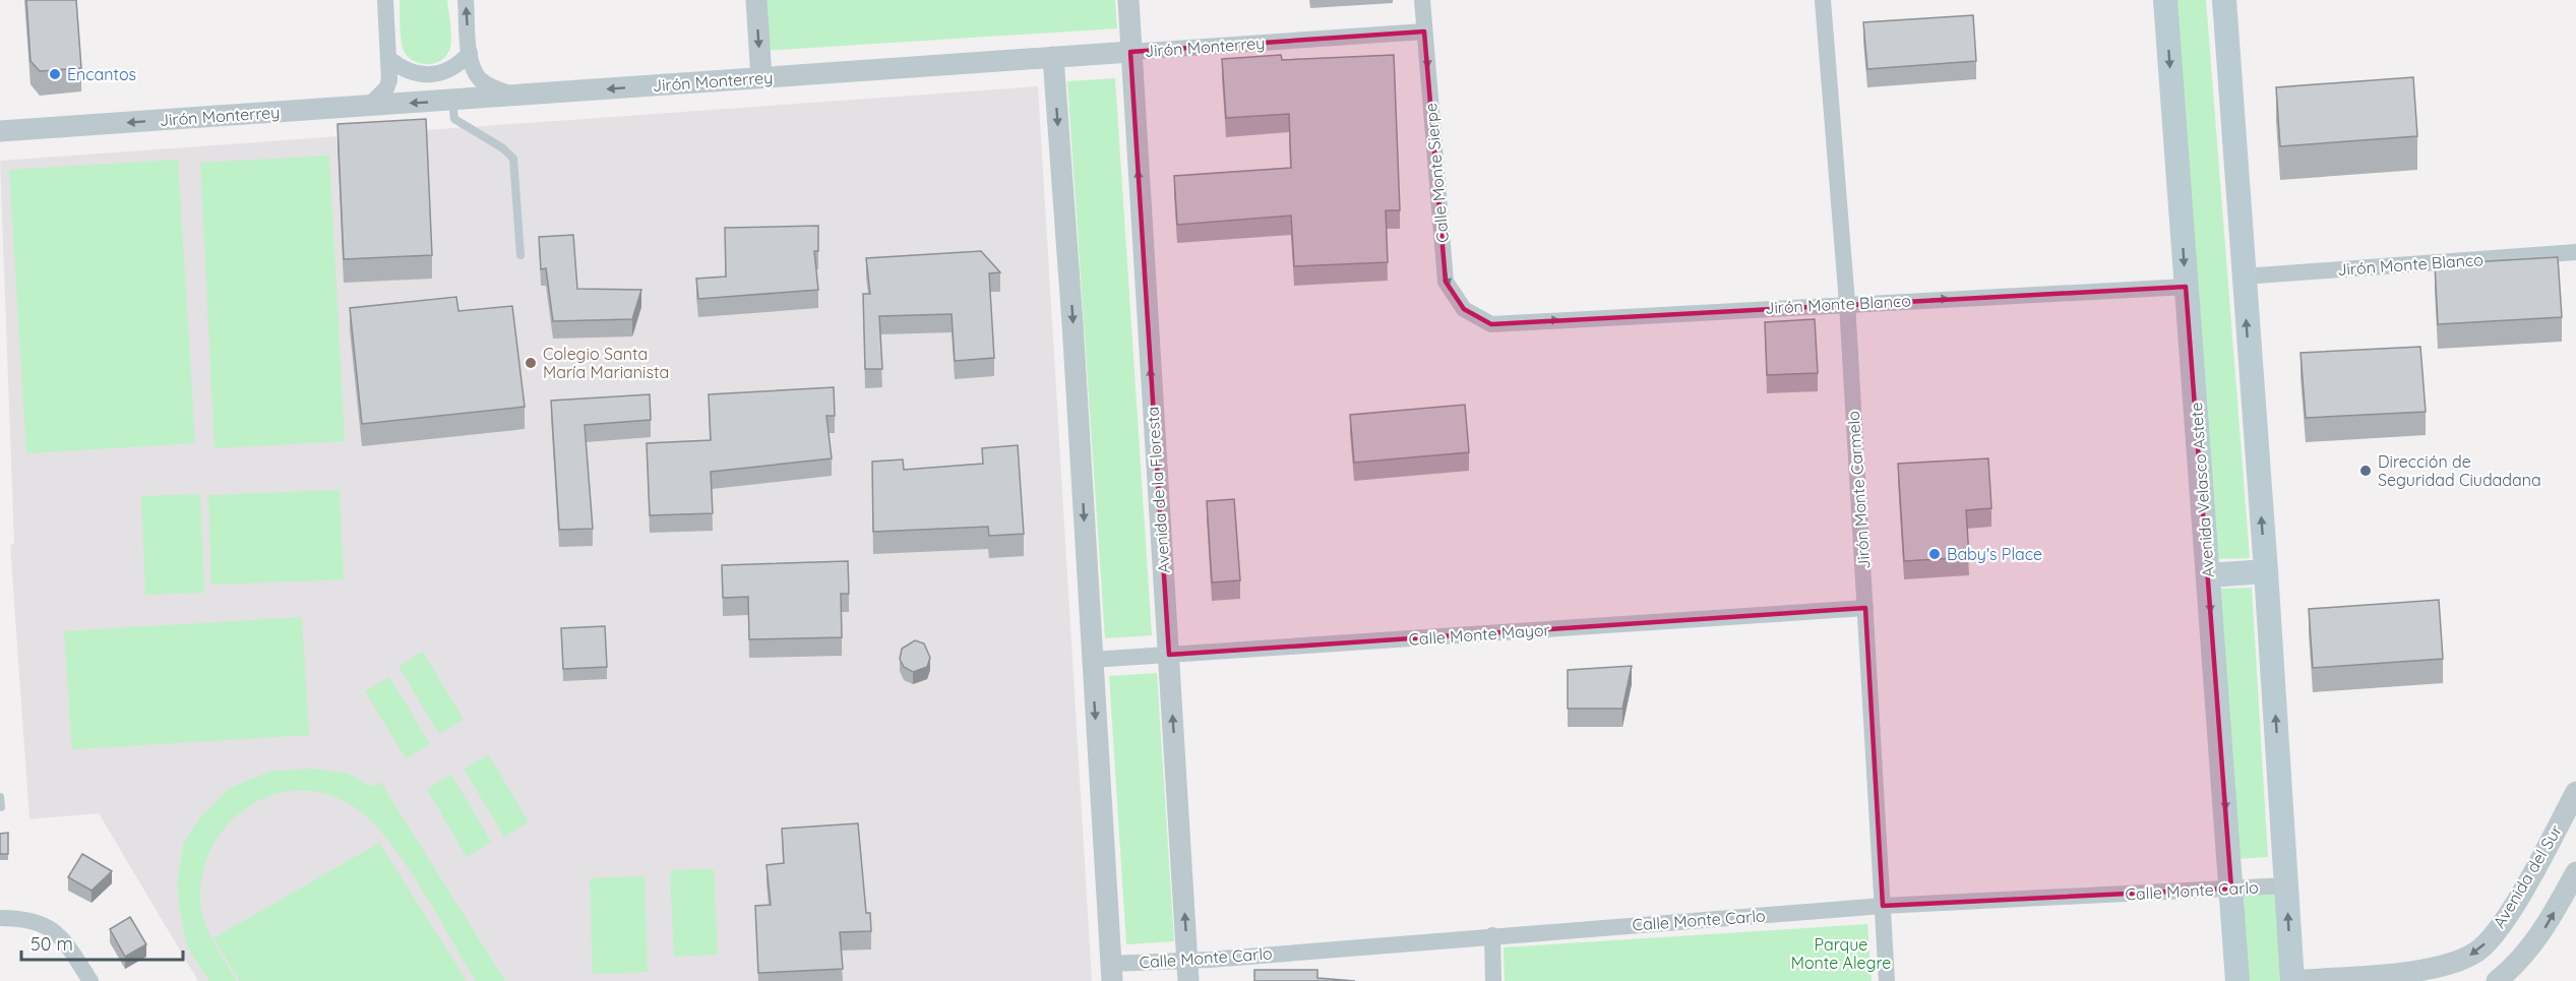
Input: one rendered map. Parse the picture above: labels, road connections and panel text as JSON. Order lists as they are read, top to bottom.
{
  "streets": {
    "main road": ["Avenida Velasco Astete"],
    "street": [
      "Jirón Monterrey",
      "Calle Monte Sierpe",
      "Jirón Monte Blanco",
      "Avenida de la Floresta",
      "Jirón Monte Carmelo",
      "Calle Monte Mayor",
      "Avenida del Sur",
      "Calle Monte Carlo"
    ]
  },
  "crossings": [
    ["Jirón Monterrey", "Calle Monte Sierpe"],
    ["Jirón Monterrey", "Avenida de la Floresta"],
    ["Calle Monte Sierpe", "Jirón Monte Blanco"],
    ["Jirón Monte Blanco", "Jirón Monte Carmelo"],
    ["Jirón Monte Blanco", "Avenida Velasco Astete"],
    ["Avenida de la Floresta", "Calle Monte Mayor"],
    ["Avenida de la Floresta", "Calle Monte Carlo"],
    ["Jirón Monte Carmelo", "Calle Monte Mayor"],
    ["Jirón Monte Carmelo", "Calle Monte Carlo"],
    ["Avenida Velasco Astete", "Calle Monte Carlo"]
  ],
  "one_way": ["Jirón Monterrey", "Calle Monte Sierpe", "Jirón Monte Blanco"],
  "parks": ["Parque Monte Alegre"],
  "places": [
    "Encantos",
    "Colegio Santa María Marianista",
    "Dirección de Seguridad Ciudadana",
    "Baby's Place"
  ],
  "scale_bar": "50 m"
}
